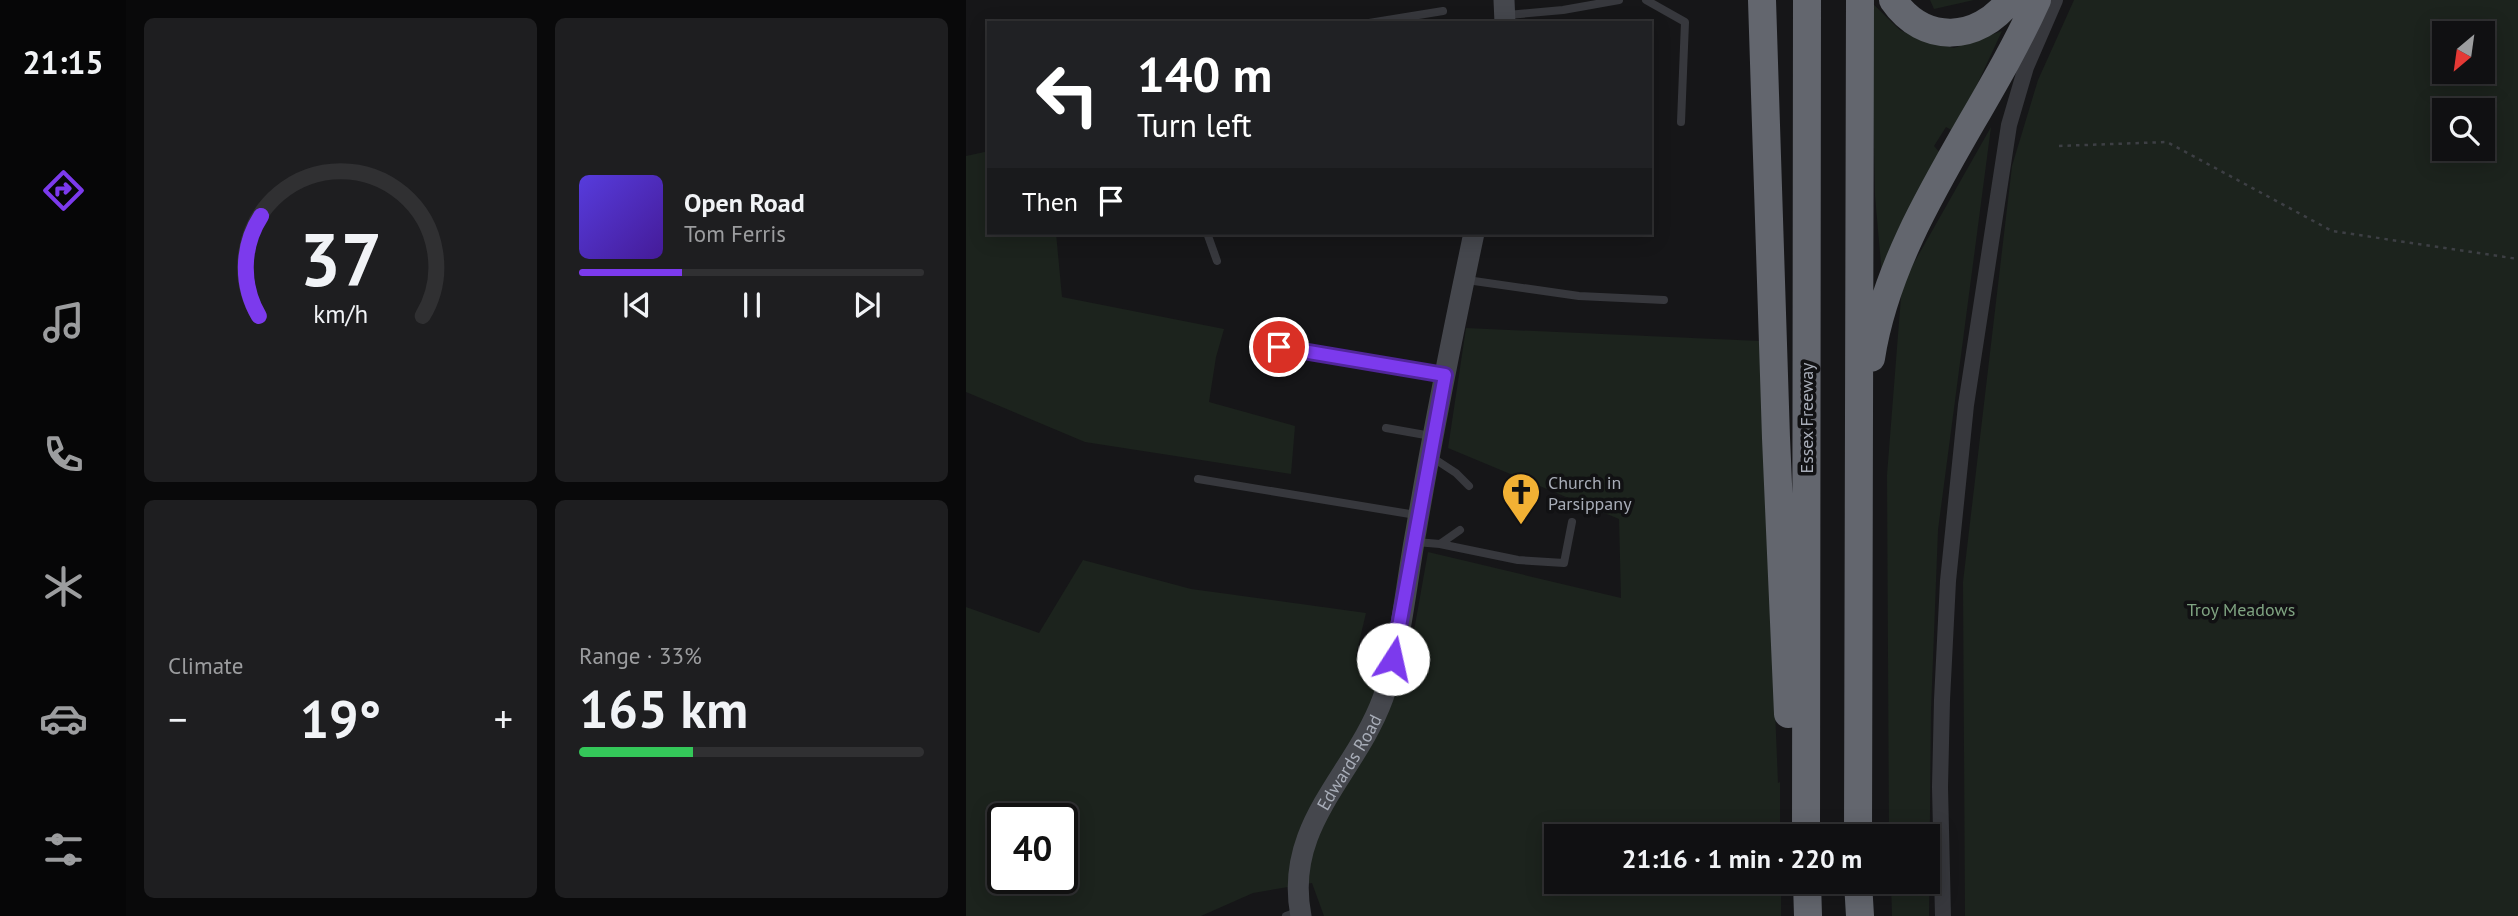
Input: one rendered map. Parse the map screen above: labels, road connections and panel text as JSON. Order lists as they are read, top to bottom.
{
  "streets": {
    "highway": ["Essex Freeway"],
    "street": ["Edwards Road"]
  },
  "parks": ["Troy Meadows"],
  "places": {
    "church": ["Church in Parsippany"]
  },
  "north": "bottom left",
  "page": {
    "tabs": "21:15",
    "turn": ["140 m", "Turn left"],
    "then": "Then",
    "song": ["Open Road", "Tom Ferris"],
    "tile": [
      "Climate",
      ["Range · 33%", "165 km"]
    ],
    "heat": ["−", "19°", "+"],
    "limit": "40",
    "trip": "21:16 · 1 min · 220 m",
    "gauge": ["37", "km/h"]
  }
}
